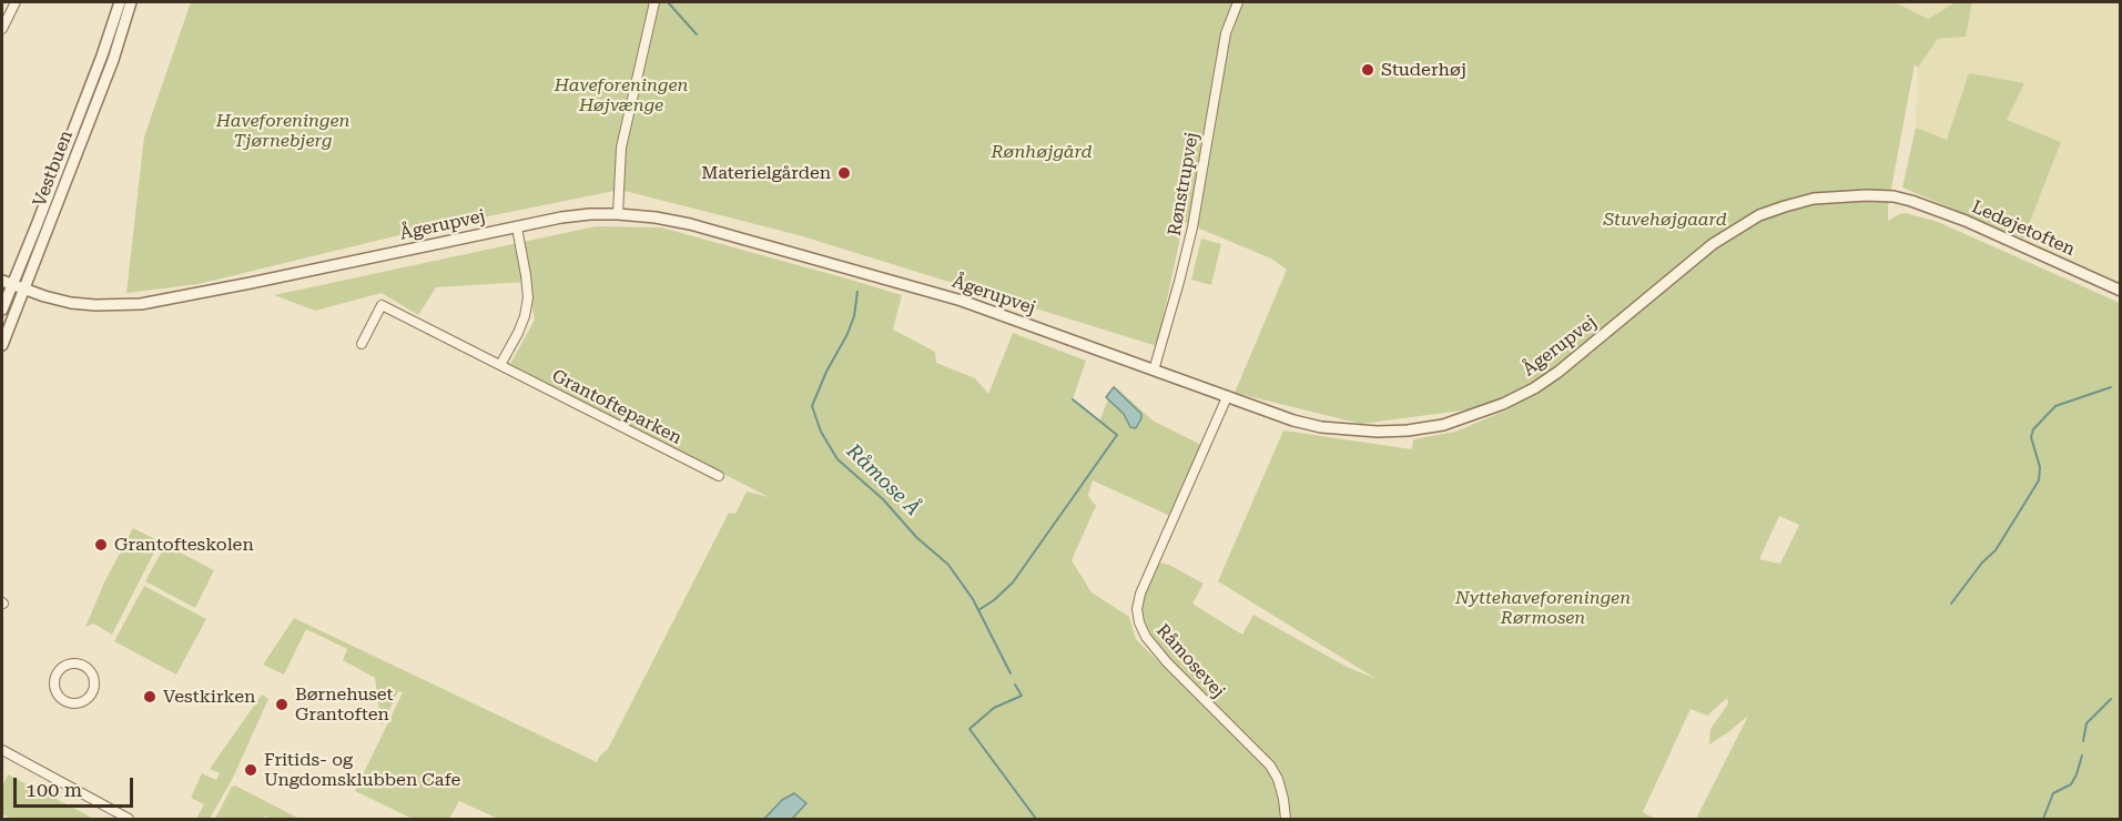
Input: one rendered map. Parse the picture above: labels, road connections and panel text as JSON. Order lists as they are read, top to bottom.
{
  "streets": {
    "street": [
      "Vestbuen",
      "Rønstrupvej",
      "Ågerupvej",
      "Ledøjetoften",
      "Grantofteparken",
      "Råmosevej"
    ]
  },
  "crossings": [
    ["Vestbuen", "Ågerupvej"],
    ["Rønstrupvej", "Ågerupvej"],
    ["Ågerupvej", "Ledøjetoften"],
    ["Ågerupvej", "Råmosevej"]
  ],
  "water": ["Råmose Å"],
  "parks": [
    "Haveforeningen Højvænge",
    "Haveforeningen Tjørnebjerg",
    "Rønhøjgård",
    "Stuvehøjgaard",
    "Nyttehaveforeningen Rørmosen"
  ],
  "places": [
    "Studerhøj",
    "Materielgården",
    "Grantofteskolen",
    "Vestkirken",
    "Børnehuset Grantoften",
    "Fritids- og Ungdomsklubben Cafe"
  ],
  "scale_bar": "100 m"
}
